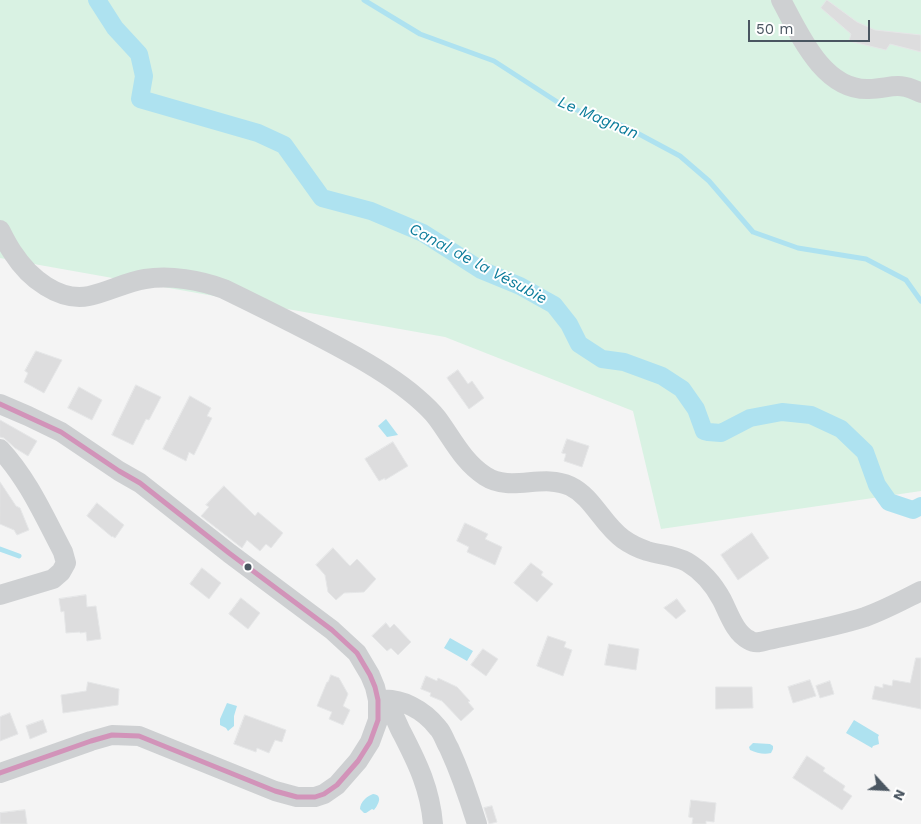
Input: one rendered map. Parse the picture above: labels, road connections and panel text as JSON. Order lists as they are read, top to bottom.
{
  "water": ["Le Magnan", "Canal de la Vésubie"],
  "scale_bar": "50 m",
  "north": "bottom right"
}
